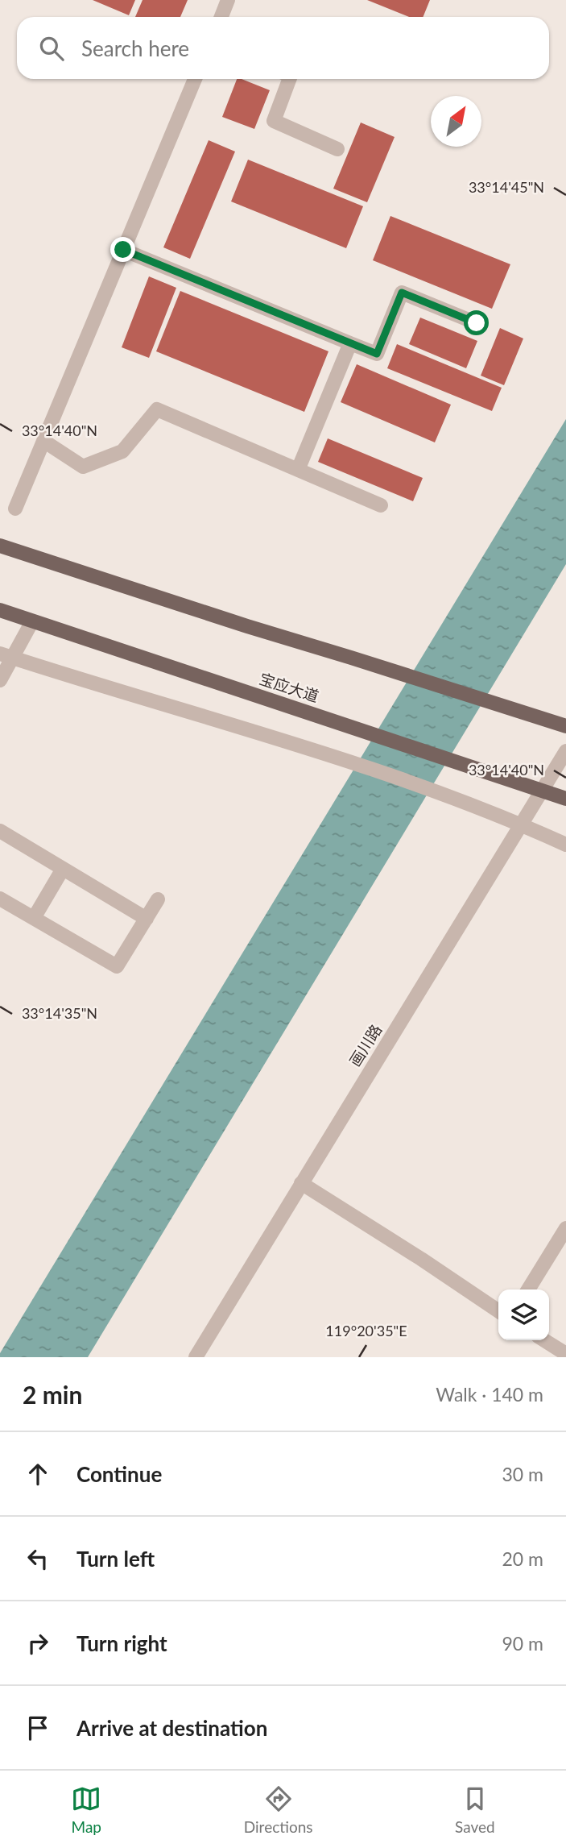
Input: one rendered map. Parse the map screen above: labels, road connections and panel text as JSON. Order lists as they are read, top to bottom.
{
  "streets": {
    "main road": ["宝应大道"],
    "street": ["画川路"]
  },
  "crossings": [
    ["宝应大道", "画川路"]
  ],
  "north": "top right",
  "page": {
    "search": "Search here",
    "heading": ["2 min", "Walk · 140 m"],
    "list": [
      ["Continue", "30 m"],
      ["Turn left", "20 m"],
      ["Turn right", "90 m"],
      "Arrive at destination"
    ],
    "nav": ["Map", "Directions", "Saved"]
  },
  "coordinates": [
    "33°14'45\"N",
    "33°14'40\"N",
    "33°14'35\"N",
    "119°20'35\"E"
  ]
}
